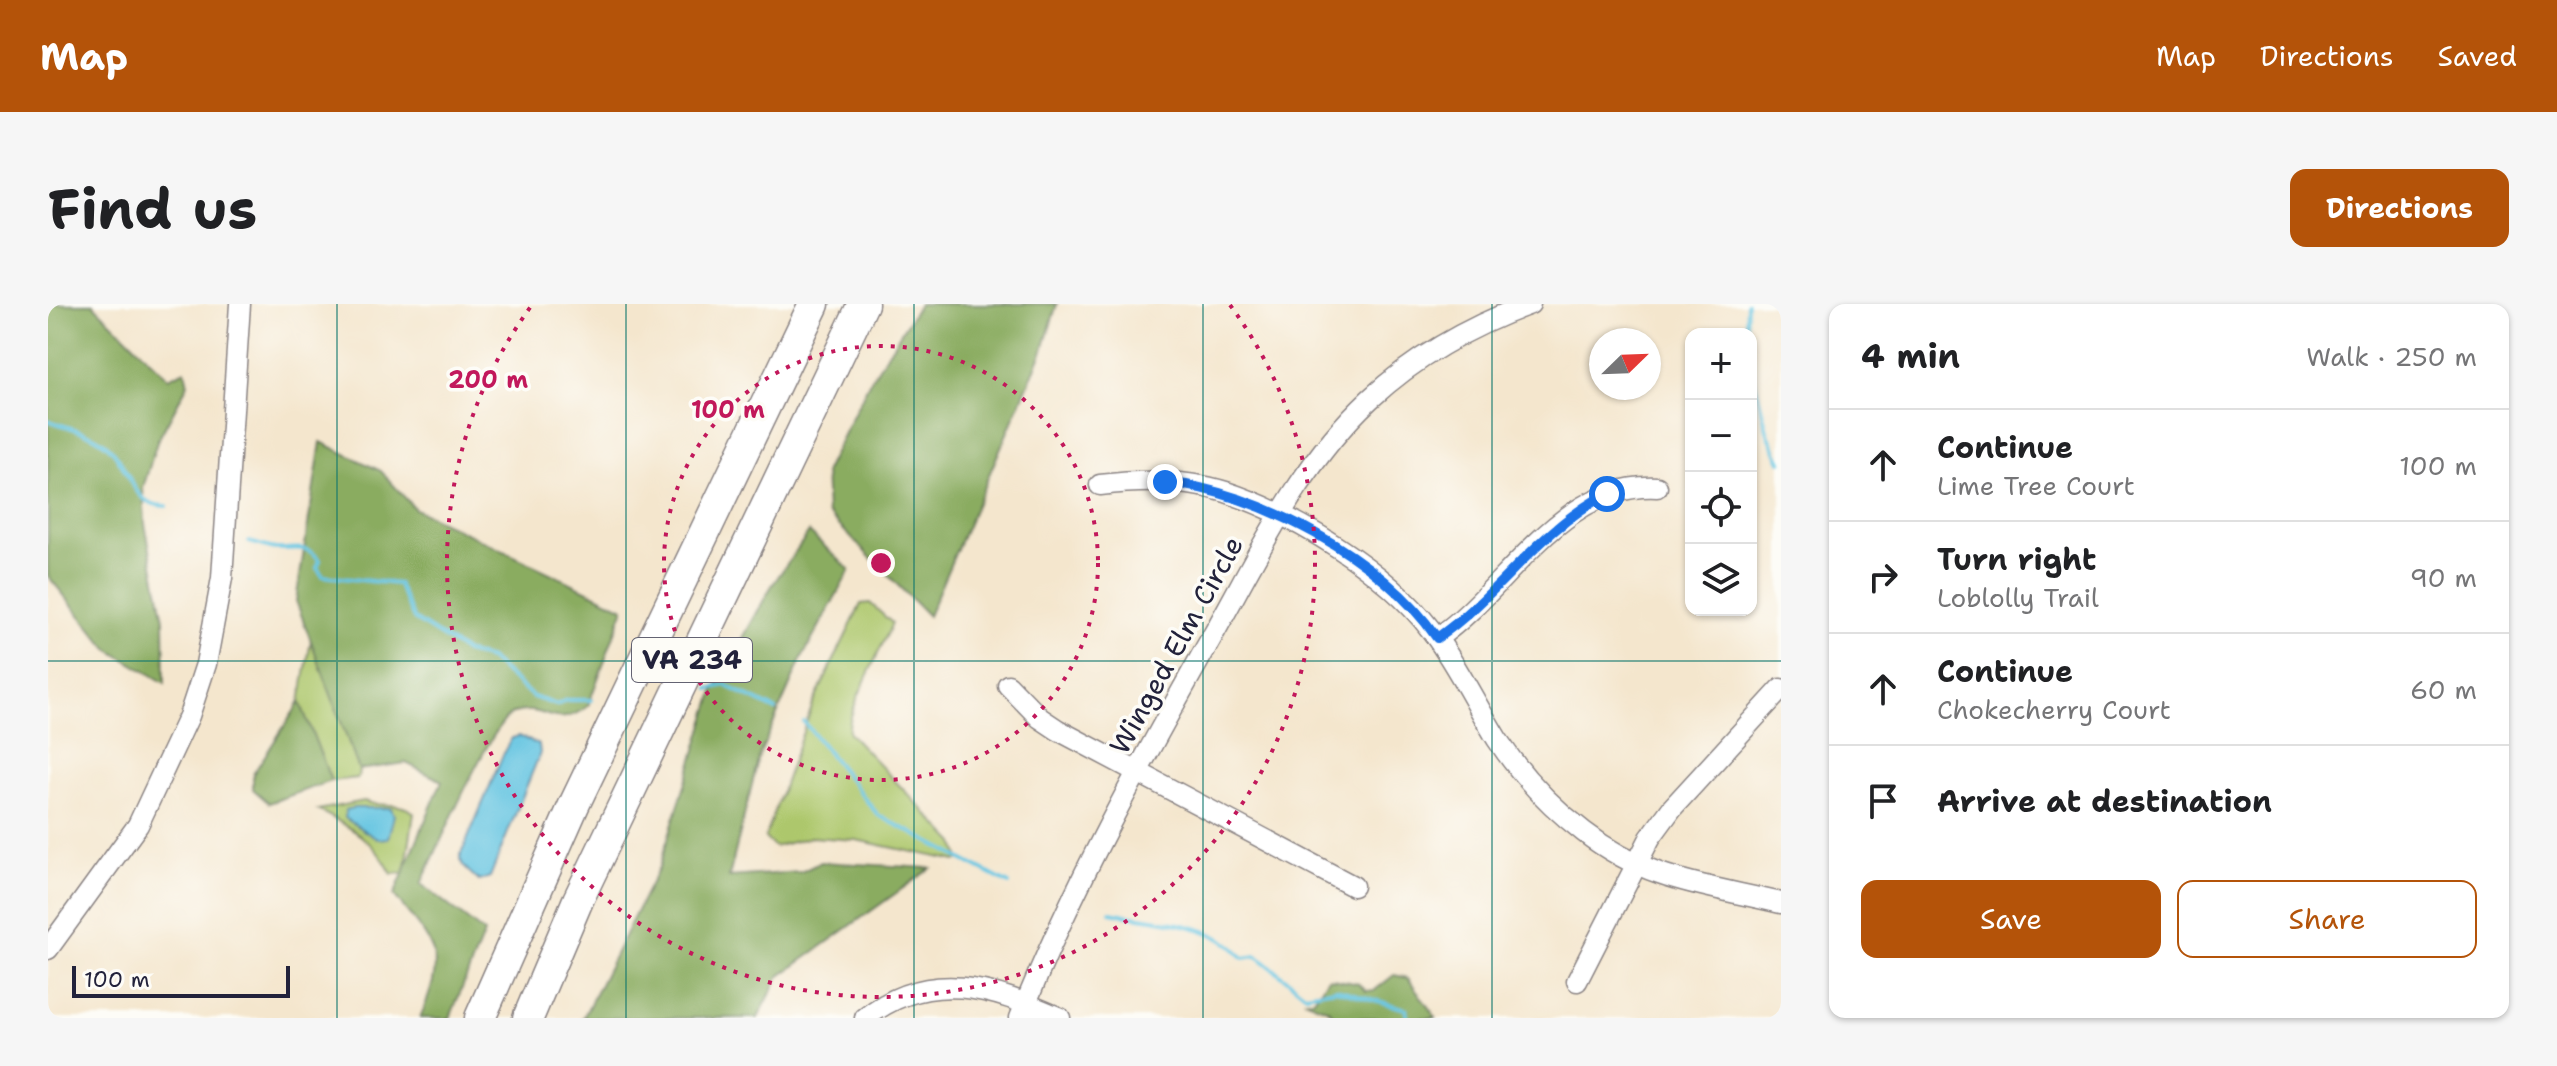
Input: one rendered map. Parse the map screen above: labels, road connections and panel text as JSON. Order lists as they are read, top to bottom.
{
  "streets": {
    "highway": ["VA 234"],
    "street": ["Winged Elm Circle"]
  },
  "scale_bar": "100 m",
  "north": "top right",
  "page": {
    "header": "Map",
    "nav": ["Map", "Directions", "Saved"],
    "buttons": [
      "Directions",
      ["Save", "Share"]
    ],
    "title": "Find us",
    "heading": ["4 min", "Walk · 250 m"],
    "map_buttons": ["+", "−"],
    "list": [
      ["Continue", "Lime Tree Court", "100 m"],
      ["Turn right", "Loblolly Trail", "90 m"],
      ["Continue", "Chokecherry Court", "60 m"],
      "Arrive at destination"
    ],
    "scale": "100 m"
  },
  "rings": ["200 m", "100 m"]
}
